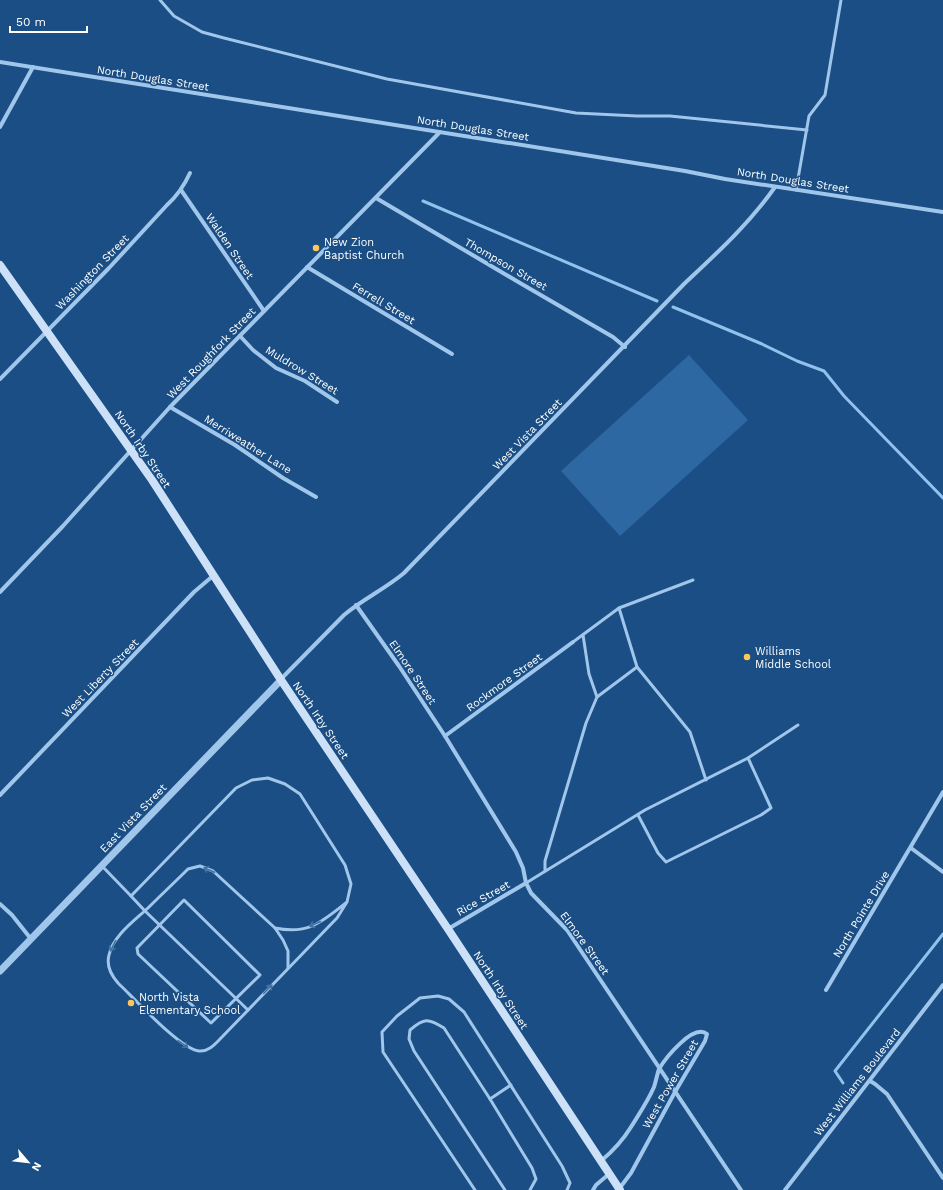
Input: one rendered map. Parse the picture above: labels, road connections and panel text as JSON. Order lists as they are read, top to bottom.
{
  "streets": {
    "main road": ["North Irby Street"],
    "street": [
      "North Douglas Street",
      "Walden Street",
      "Thompson Street",
      "Washington Street",
      "Ferrell Street",
      "West Roughfork Street",
      "Muldrow Street",
      "West Vista Street",
      "Merriweather Lane",
      "Elmore Street",
      "West Liberty Street",
      "Rockmore Street",
      "East Vista Street",
      "Rice Street",
      "North Pointe Drive",
      "West Williams Boulevard",
      "West Power Street"
    ]
  },
  "crossings": [
    ["North Douglas Street", "West Roughfork Street"],
    ["North Douglas Street", "West Vista Street"],
    ["Walden Street", "Washington Street"],
    ["Walden Street", "West Roughfork Street"],
    ["Thompson Street", "West Roughfork Street"],
    ["Thompson Street", "West Vista Street"],
    ["Washington Street", "North Irby Street"],
    ["Ferrell Street", "West Roughfork Street"],
    ["West Roughfork Street", "Muldrow Street"],
    ["West Roughfork Street", "Merriweather Lane"],
    ["West Roughfork Street", "North Irby Street"],
    ["West Vista Street", "North Irby Street"],
    ["West Vista Street", "Elmore Street"],
    ["West Vista Street", "East Vista Street"],
    ["North Irby Street", "West Liberty Street"],
    ["North Irby Street", "East Vista Street"],
    ["North Irby Street", "Rice Street"],
    ["North Irby Street", "West Power Street"],
    ["Elmore Street", "Rockmore Street"],
    ["Elmore Street", "Rice Street"],
    ["Elmore Street", "West Power Street"]
  ],
  "places": ["New Zion Baptist Church", "Williams Middle School", "North Vista Elementary School"],
  "scale_bar": "50 m",
  "north": "bottom right"
}
